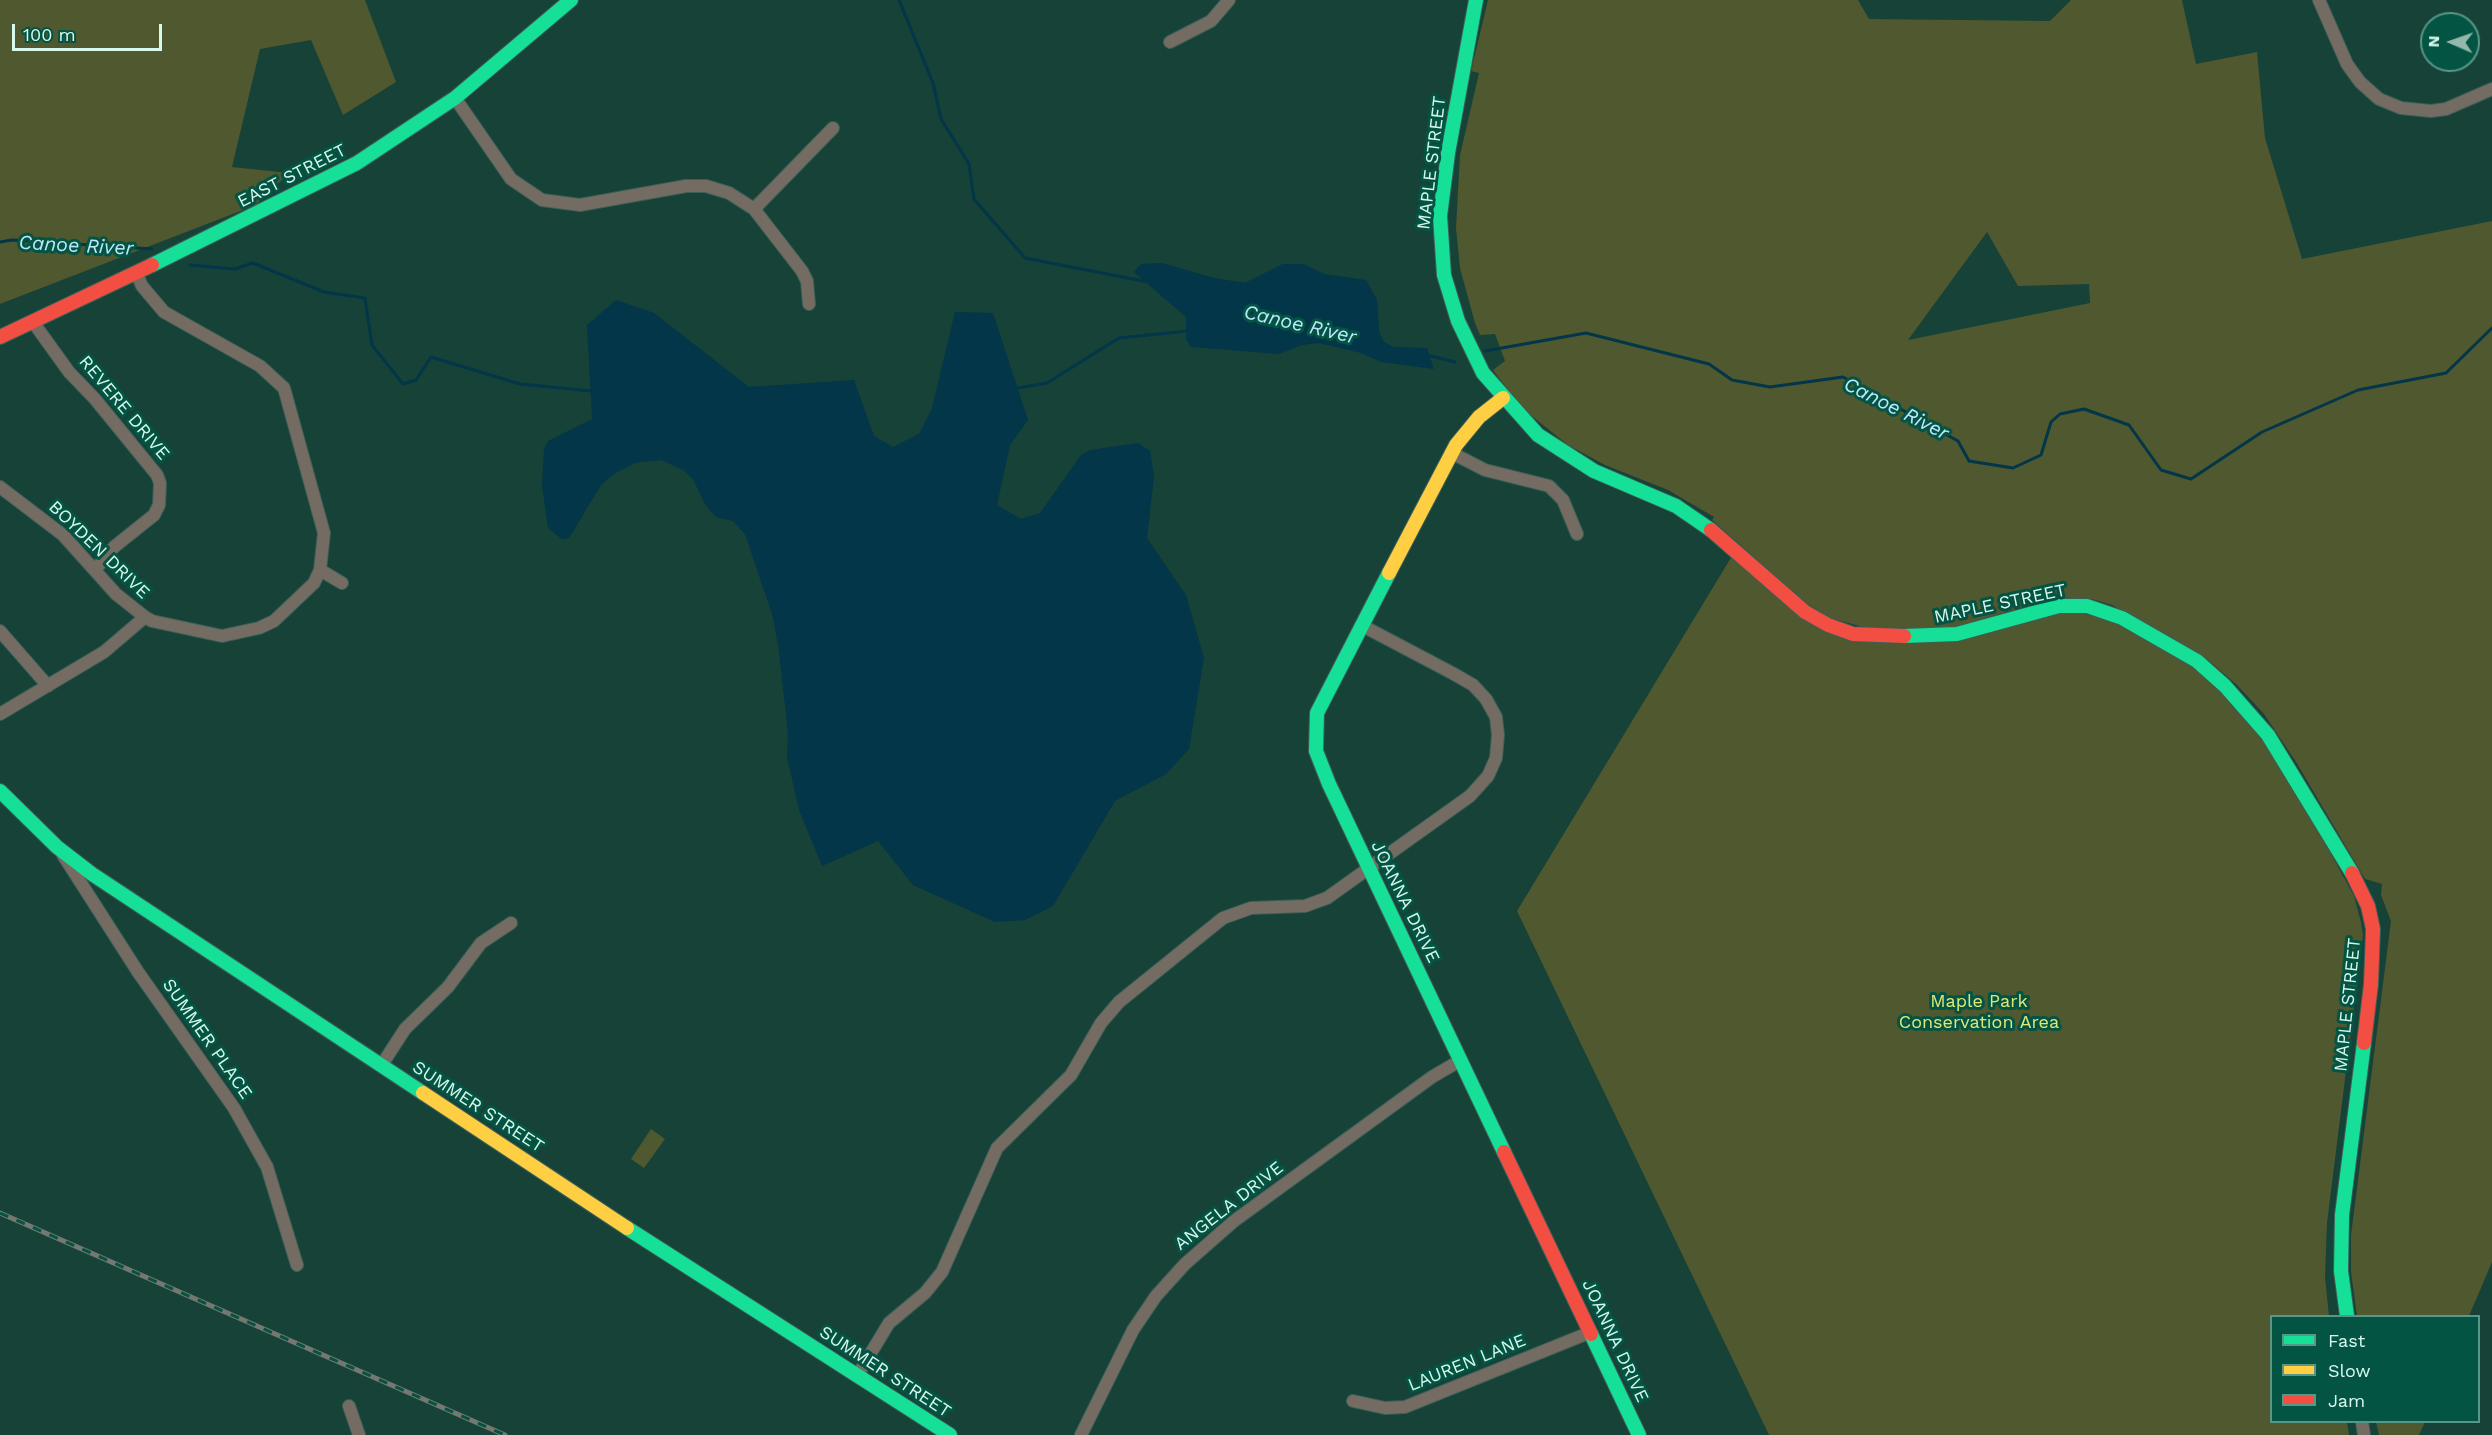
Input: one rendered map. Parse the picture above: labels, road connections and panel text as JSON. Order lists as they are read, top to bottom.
{
  "streets": {
    "street": [
      "MAPLE STREET",
      "EAST STREET",
      "REVERE DRIVE",
      "BOYDEN DRIVE",
      "JOANNA DRIVE",
      "SUMMER PLACE",
      "SUMMER STREET",
      "ANGELA DRIVE",
      "LAUREN LANE"
    ]
  },
  "crossings": [
    ["MAPLE STREET", "JOANNA DRIVE"],
    ["EAST STREET", "REVERE DRIVE"],
    ["REVERE DRIVE", "BOYDEN DRIVE"],
    ["JOANNA DRIVE", "ANGELA DRIVE"],
    ["JOANNA DRIVE", "LAUREN LANE"],
    ["SUMMER PLACE", "SUMMER STREET"]
  ],
  "water": ["Canoe River"],
  "parks": ["Maple Park Conservation Area"],
  "legend": ["Fast", "Slow", "Jam"],
  "scale_bar": "100 m",
  "north": "left"
}
